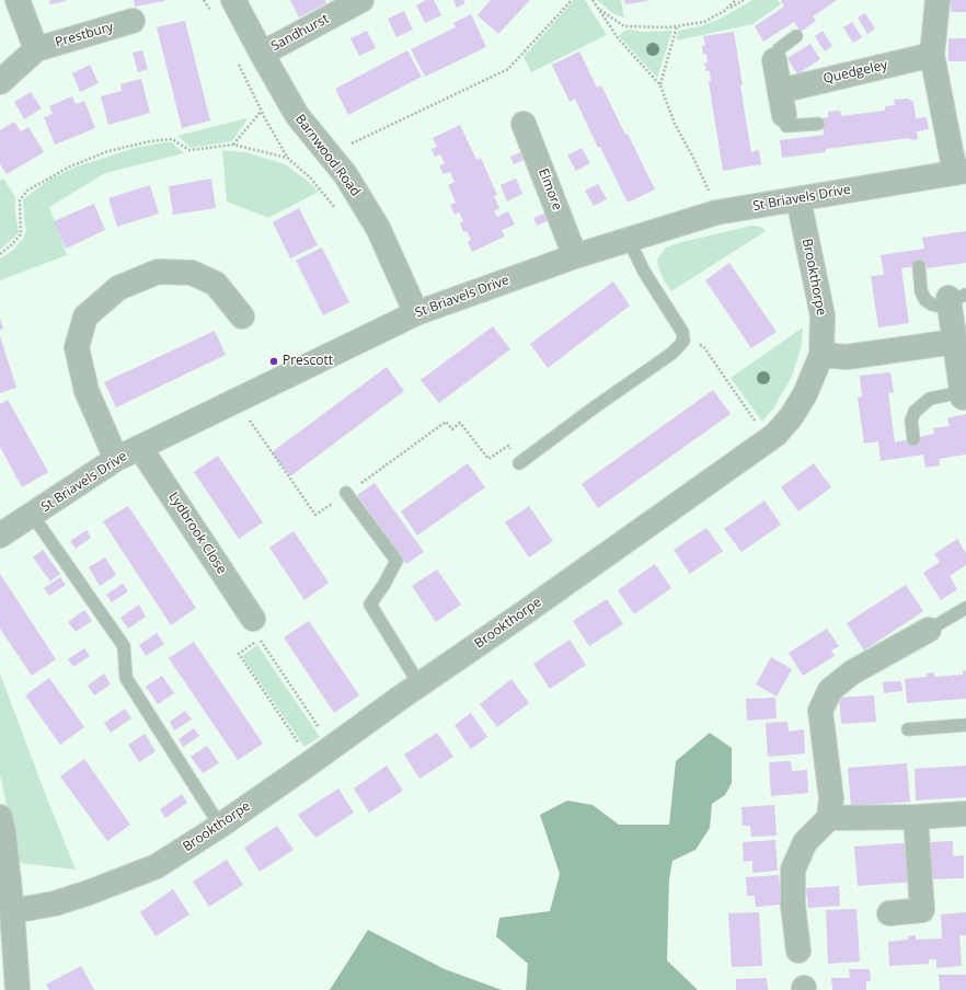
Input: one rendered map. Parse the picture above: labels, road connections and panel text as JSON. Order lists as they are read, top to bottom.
{
  "streets": {
    "street": [
      "Sandhurst",
      "Prestbury",
      "Quedgeley",
      "Barnwood Road",
      "Elmore",
      "St Briavels Drive",
      "Brookthorpe",
      "Lydbrook Close"
    ]
  },
  "crossings": [
    ["Sandhurst", "Barnwood Road"],
    ["Barnwood Road", "St Briavels Drive"],
    ["Elmore", "St Briavels Drive"],
    ["St Briavels Drive", "Brookthorpe"],
    ["St Briavels Drive", "Lydbrook Close"]
  ],
  "places": ["Prescott"]
}
